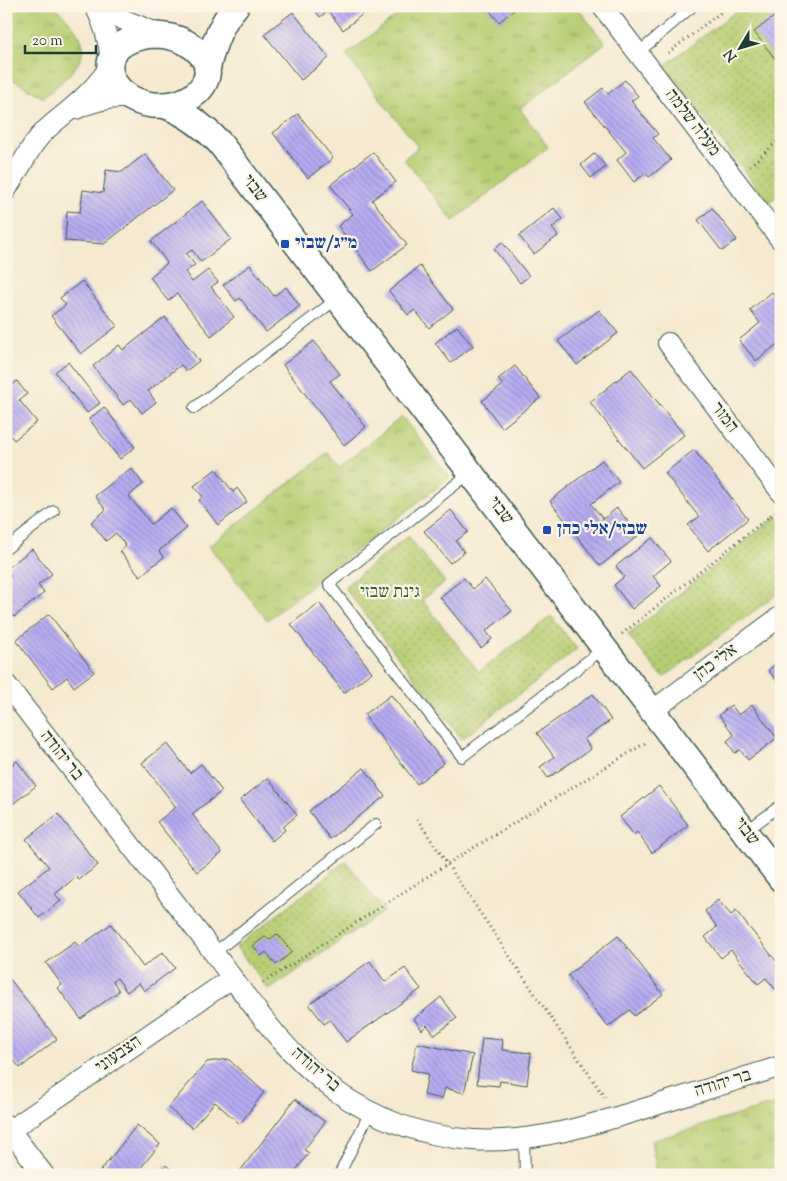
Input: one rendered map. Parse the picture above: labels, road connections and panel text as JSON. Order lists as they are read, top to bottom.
{
  "streets": {
    "street": [
      "מעלה שלמה",
      "שבזי",
      "המור",
      "אלי כהן",
      "בר יהודה",
      "הצבעוני"
    ]
  },
  "crossings": [
    ["שבזי", "אלי כהן"],
    ["בר יהודה", "הצבעוני"]
  ],
  "parks": ["גינת שבזי"],
  "places": {
    "transit": ["מ״ג/שבזי", "שבזי/אלי כהן"]
  },
  "scale_bar": "20 m",
  "north": "bottom left"
}
